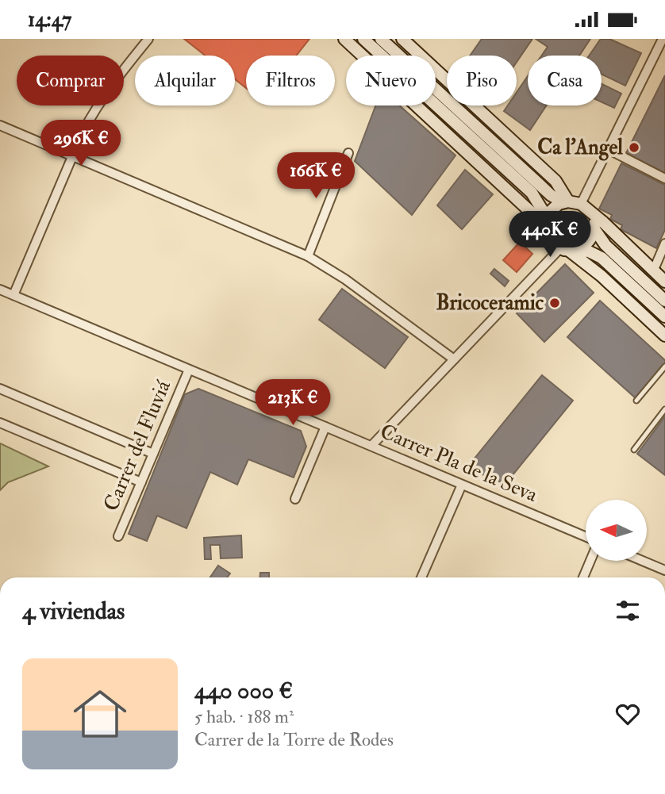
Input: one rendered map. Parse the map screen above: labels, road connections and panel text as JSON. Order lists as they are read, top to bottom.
{
  "streets": {
    "street": ["Carrer del Fluviá", "Carrer Pla de la Seva"]
  },
  "crossings": [
    ["Carrer del Fluviá", "Carrer Pla de la Seva"]
  ],
  "places": ["Ca l'Angel", "Bricoceramic"],
  "north": "left",
  "page": {
    "status": "14:47",
    "chip": [
      "Comprar",
      "Alquilar",
      "Filtros",
      "Nuevo",
      "Piso",
      "Casa"
    ],
    "price": [
      "296K €",
      "166K €",
      "440K €",
      "213K €"
    ],
    "heading": "4 viviendas",
    "list": [
      {
        "name": "440 000 €",
        "note": "5 hab. · 188 m² · Carrer de la Torre de Rodes"
      }
    ]
  }
}
